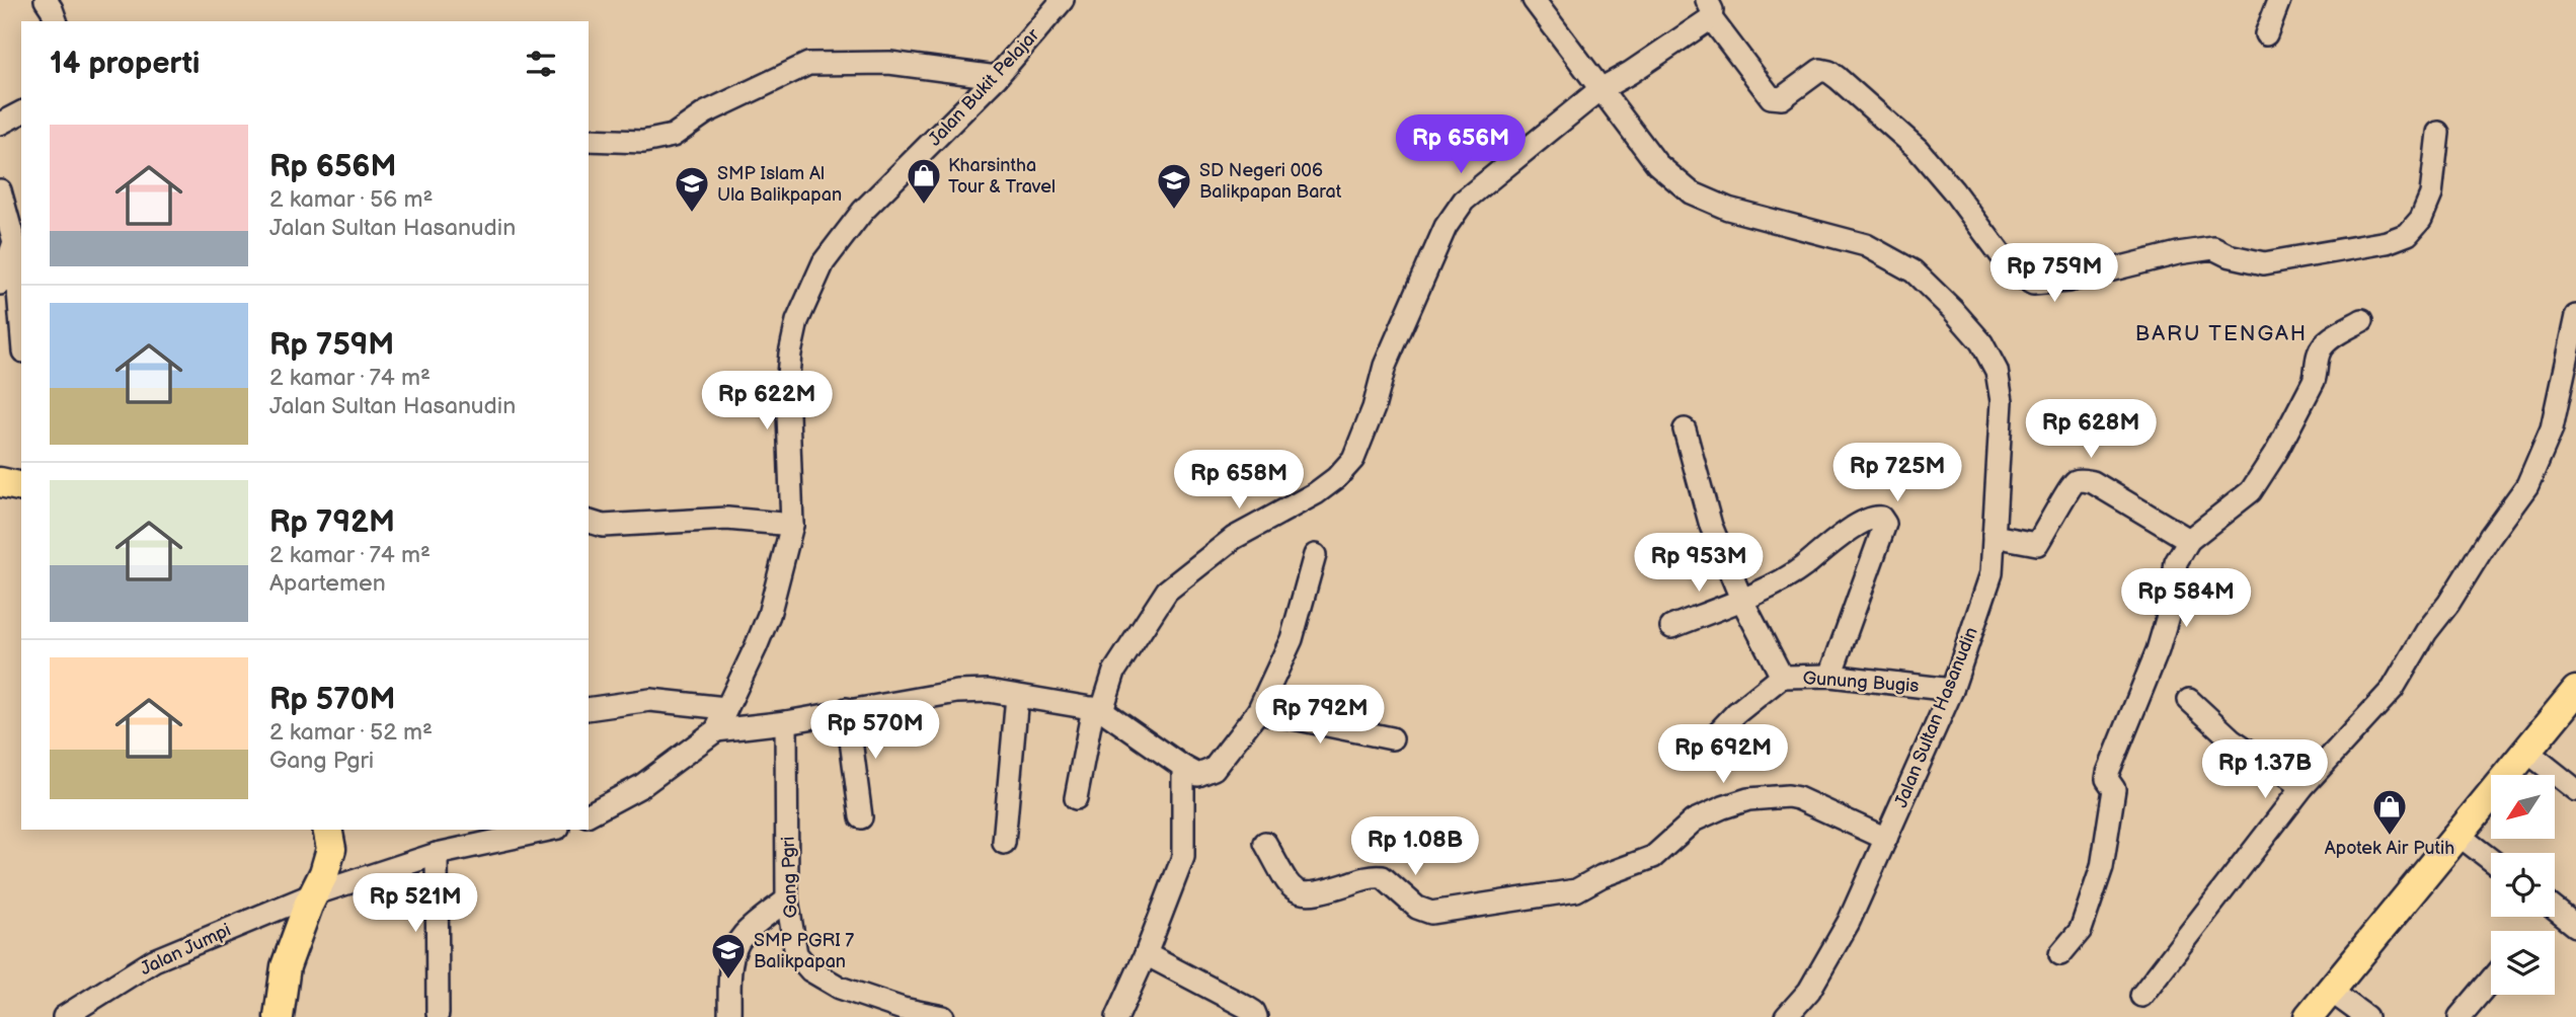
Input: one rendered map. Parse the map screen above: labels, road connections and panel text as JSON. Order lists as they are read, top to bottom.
{
  "streets": {
    "street": [
      "Jalan Bukit Pelajar",
      "Gunung Bugis",
      "Jalan Sultan Hasanudin",
      "Gang Pgri",
      "Jalan Jumpi"
    ]
  },
  "crossings": [
    ["Gunung Bugis", "Jalan Sultan Hasanudin"]
  ],
  "districts": ["BARU TENGAH"],
  "places": {
    "shop": ["Kharsintha Tour & Travel", "Apotek Air Putih"],
    "school or university": ["SD Negeri 006 Balikpapan Barat", "SMP Islam Al Ula Balikpapan", "SMP PGRI 7 Balikpapan"]
  },
  "north": "bottom left",
  "page": {
    "heading": "14 properti",
    "list": [
      {
        "name": "Rp 656M",
        "note": "2 kamar · 56 m² · Jalan Sultan Hasanudin"
      },
      {
        "name": "Rp 759M",
        "note": "2 kamar · 74 m² · Jalan Sultan Hasanudin"
      },
      {
        "name": "Rp 792M",
        "note": "2 kamar · 74 m² · Apartemen"
      },
      {
        "name": "Rp 570M",
        "note": "2 kamar · 52 m² · Gang Pgri"
      }
    ],
    "price": [
      "Rp 656M",
      "Rp 759M",
      "Rp 622M",
      "Rp 628M",
      "Rp 725M",
      "Rp 658M",
      "Rp 953M",
      "Rp 584M",
      "Rp 792M",
      "Rp 570M",
      "Rp 692M",
      "Rp 1.37B",
      "Rp 1.08B",
      "Rp 521M"
    ]
  }
}
